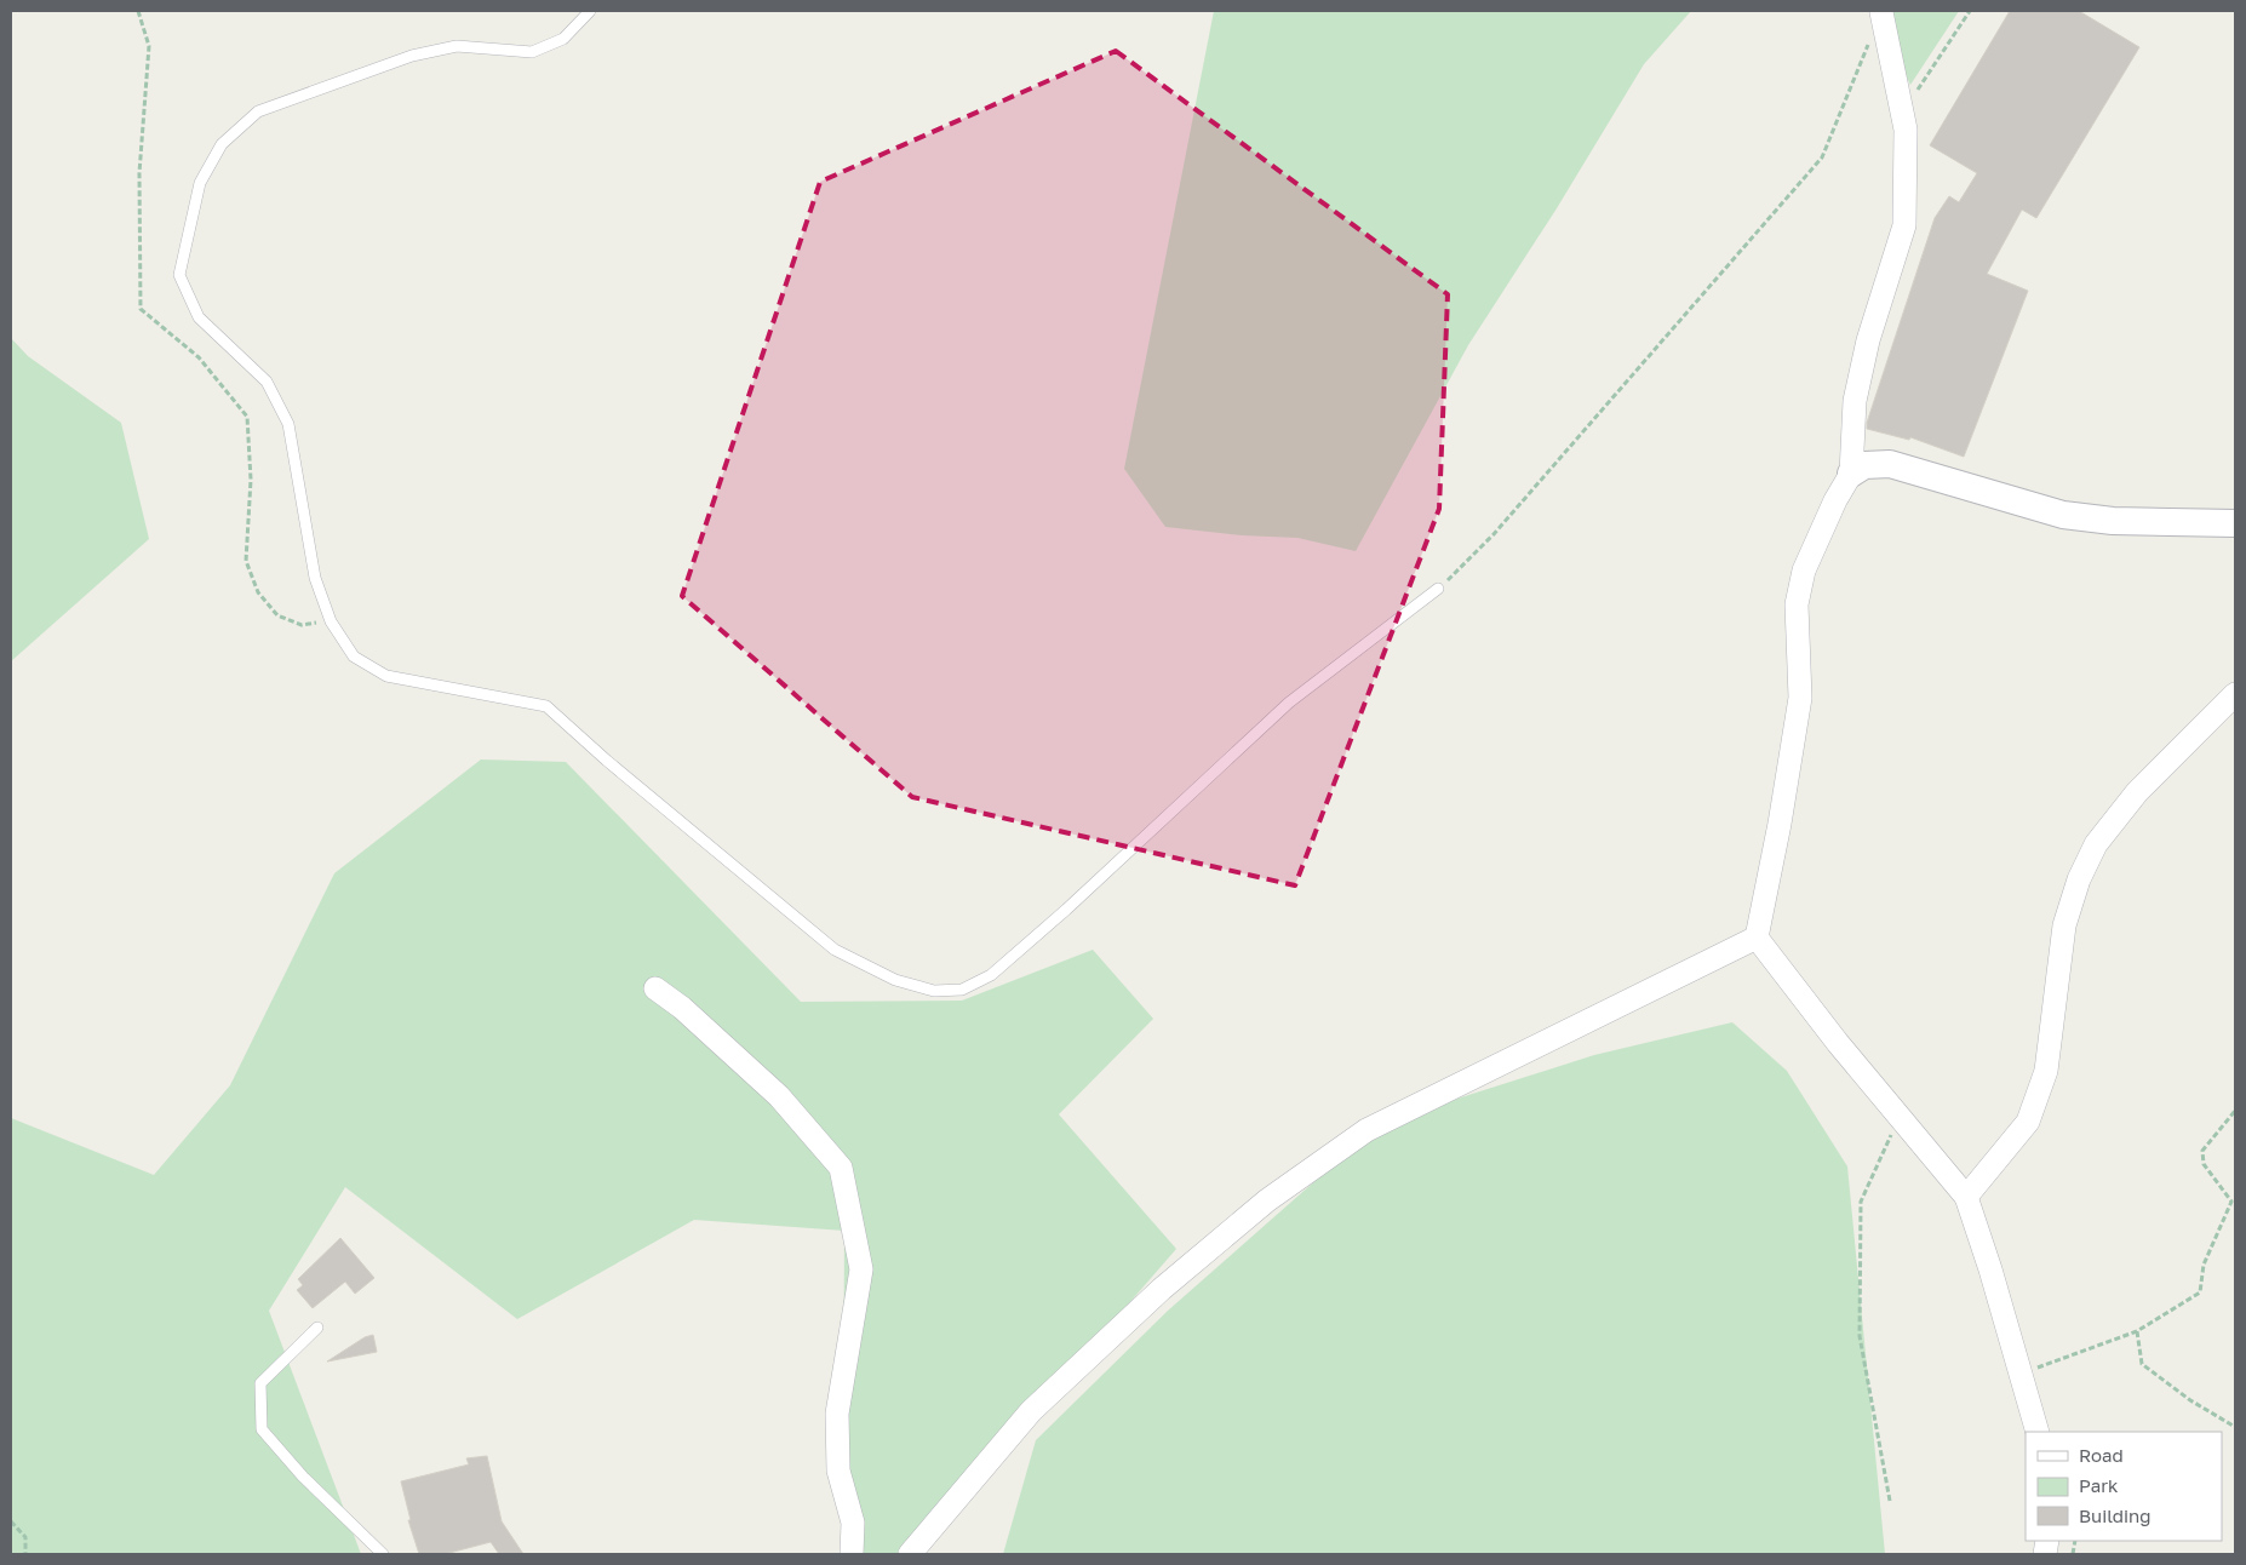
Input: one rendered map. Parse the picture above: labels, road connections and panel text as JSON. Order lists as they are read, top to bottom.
{
  "legend": ["Road", "Park", "Building"]
}
